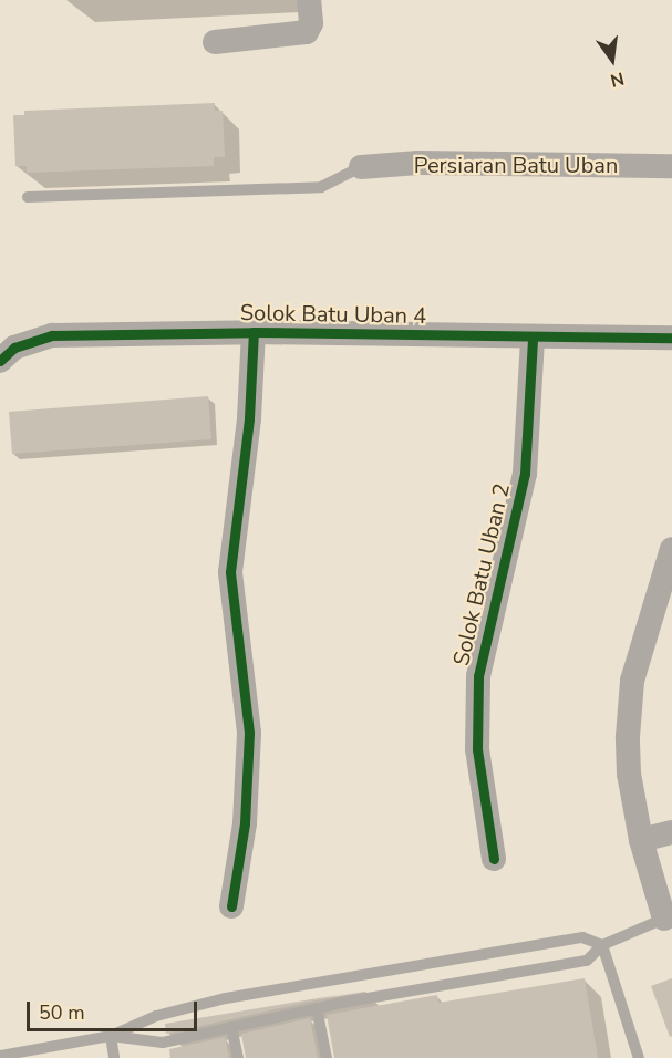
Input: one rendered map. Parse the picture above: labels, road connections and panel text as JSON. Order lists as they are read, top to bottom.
{
  "streets": {
    "street": ["Persiaran Batu Uban", "Solok Batu Uban 4", "Solok Batu Uban 2"]
  },
  "crossings": [
    ["Solok Batu Uban 4", "Solok Batu Uban 2"]
  ],
  "scale_bar": "50 m",
  "north": "bottom"
}
